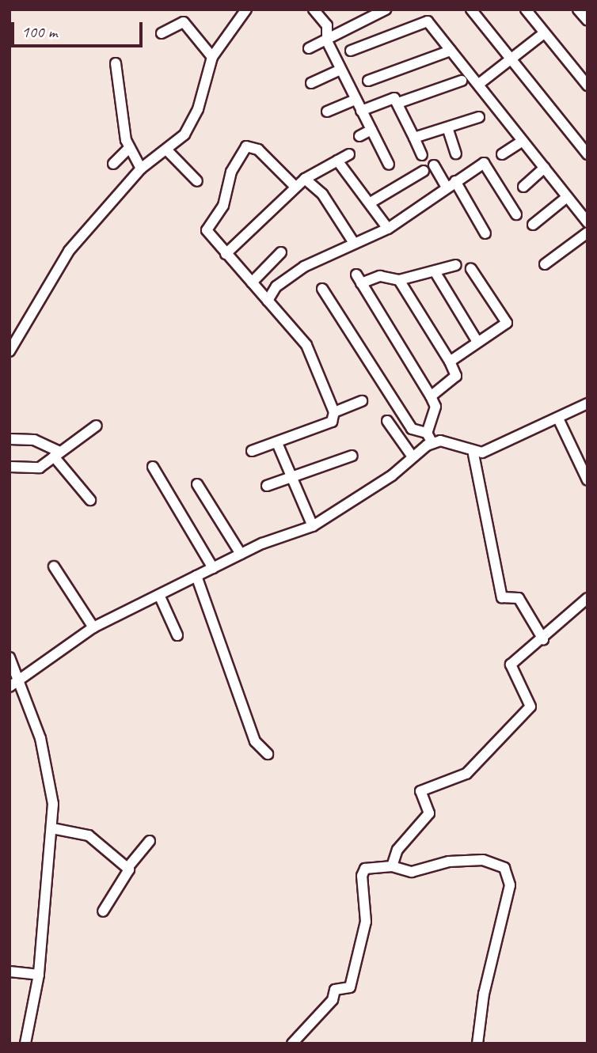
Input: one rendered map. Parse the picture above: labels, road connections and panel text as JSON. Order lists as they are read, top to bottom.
{
  "scale_bar": "100 m"
}
